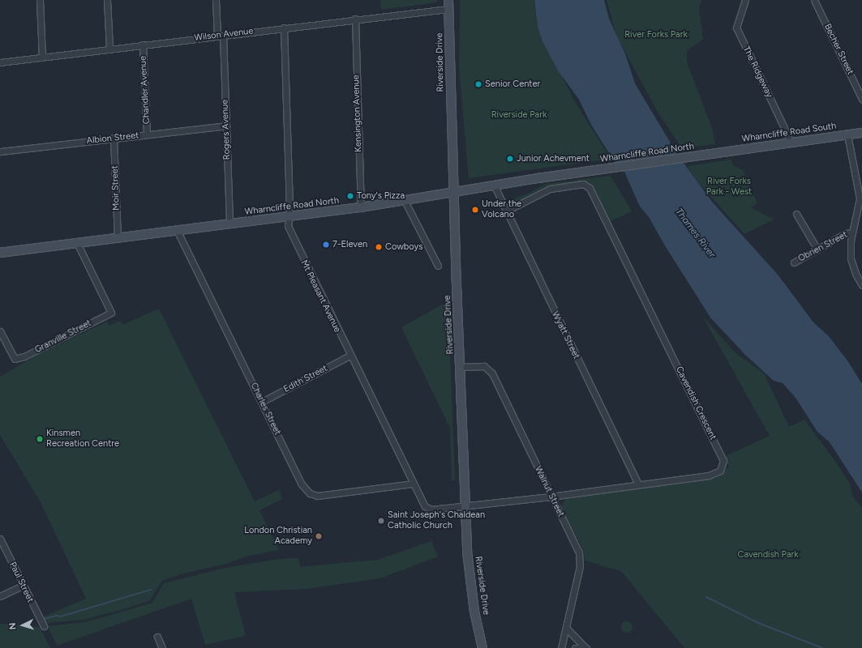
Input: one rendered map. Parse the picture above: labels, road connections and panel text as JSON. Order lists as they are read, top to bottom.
{
  "streets": {
    "main road": ["Riverside Drive", "Wharncliffe Road South", "Wharncliffe Road North"],
    "street": [
      "Wilson Avenue",
      "Becher Street",
      "The Ridgeway",
      "Chandler Avenue",
      "Kensington Avenue",
      "Rogers Avenue",
      "Albion Street",
      "Moir Street",
      "Obrien Street",
      "Mt Pleasant Avenue",
      "Wyatt Street",
      "Granville Street",
      "Edith Street",
      "Cavendish Crescent",
      "Charles Street",
      "Walnut Street",
      "Paul Street"
    ]
  },
  "crossings": [
    ["Wilson Avenue", "Riverside Drive"],
    ["Wilson Avenue", "Chandler Avenue"],
    ["Wilson Avenue", "Kensington Avenue"],
    ["Wilson Avenue", "Rogers Avenue"],
    ["Wilson Avenue", "Mt Pleasant Avenue"],
    ["Riverside Drive", "Wharncliffe Road North"],
    ["Riverside Drive", "Mt Pleasant Avenue"],
    ["Riverside Drive", "Cavendish Crescent"],
    ["Riverside Drive", "Walnut Street"],
    ["The Ridgeway", "Wharncliffe Road South"],
    ["Chandler Avenue", "Albion Street"],
    ["Kensington Avenue", "Wharncliffe Road North"],
    ["Rogers Avenue", "Albion Street"],
    ["Rogers Avenue", "Wharncliffe Road North"],
    ["Wharncliffe Road South", "Wharncliffe Road North"],
    ["Albion Street", "Moir Street"],
    ["Wharncliffe Road North", "Moir Street"],
    ["Wharncliffe Road North", "Mt Pleasant Avenue"],
    ["Wharncliffe Road North", "Wyatt Street"],
    ["Wharncliffe Road North", "Granville Street"],
    ["Wharncliffe Road North", "Charles Street"],
    ["Mt Pleasant Avenue", "Edith Street"],
    ["Mt Pleasant Avenue", "Cavendish Crescent"],
    ["Mt Pleasant Avenue", "Charles Street"],
    ["Wyatt Street", "Cavendish Crescent"],
    ["Edith Street", "Charles Street"],
    ["Cavendish Crescent", "Walnut Street"]
  ],
  "water": ["Thames River"],
  "parks": [
    "River Forks Park",
    "Riverside Park",
    "River Forks Park - West",
    "Cavendish Park"
  ],
  "places": [
    "Senior Center",
    "Junior Achevment",
    "Tony's Pizza",
    "Under the Volcano",
    "7-Eleven",
    "Cowboys",
    "Kinsmen Recreation Centre",
    "Saint Joseph's Chaldean Catholic Church",
    "London Christian Academy"
  ],
  "north": "left"
}
